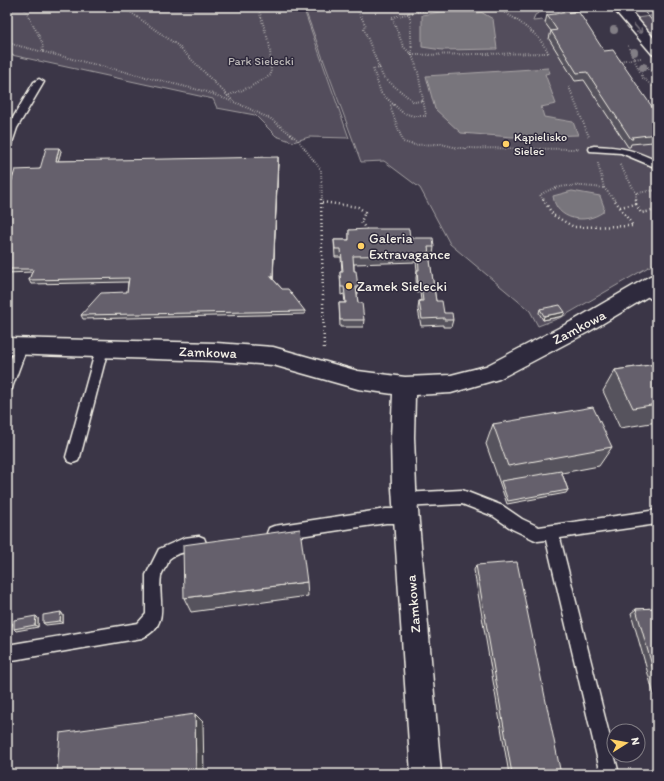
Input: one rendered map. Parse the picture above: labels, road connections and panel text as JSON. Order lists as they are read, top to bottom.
{
  "streets": {
    "street": ["Zamkowa"]
  },
  "parks": ["Park Sielecki"],
  "places": ["Kąpielisko Sielec", "Galeria Extravagance", "Zamek Sielecki"],
  "north": "right"
}
